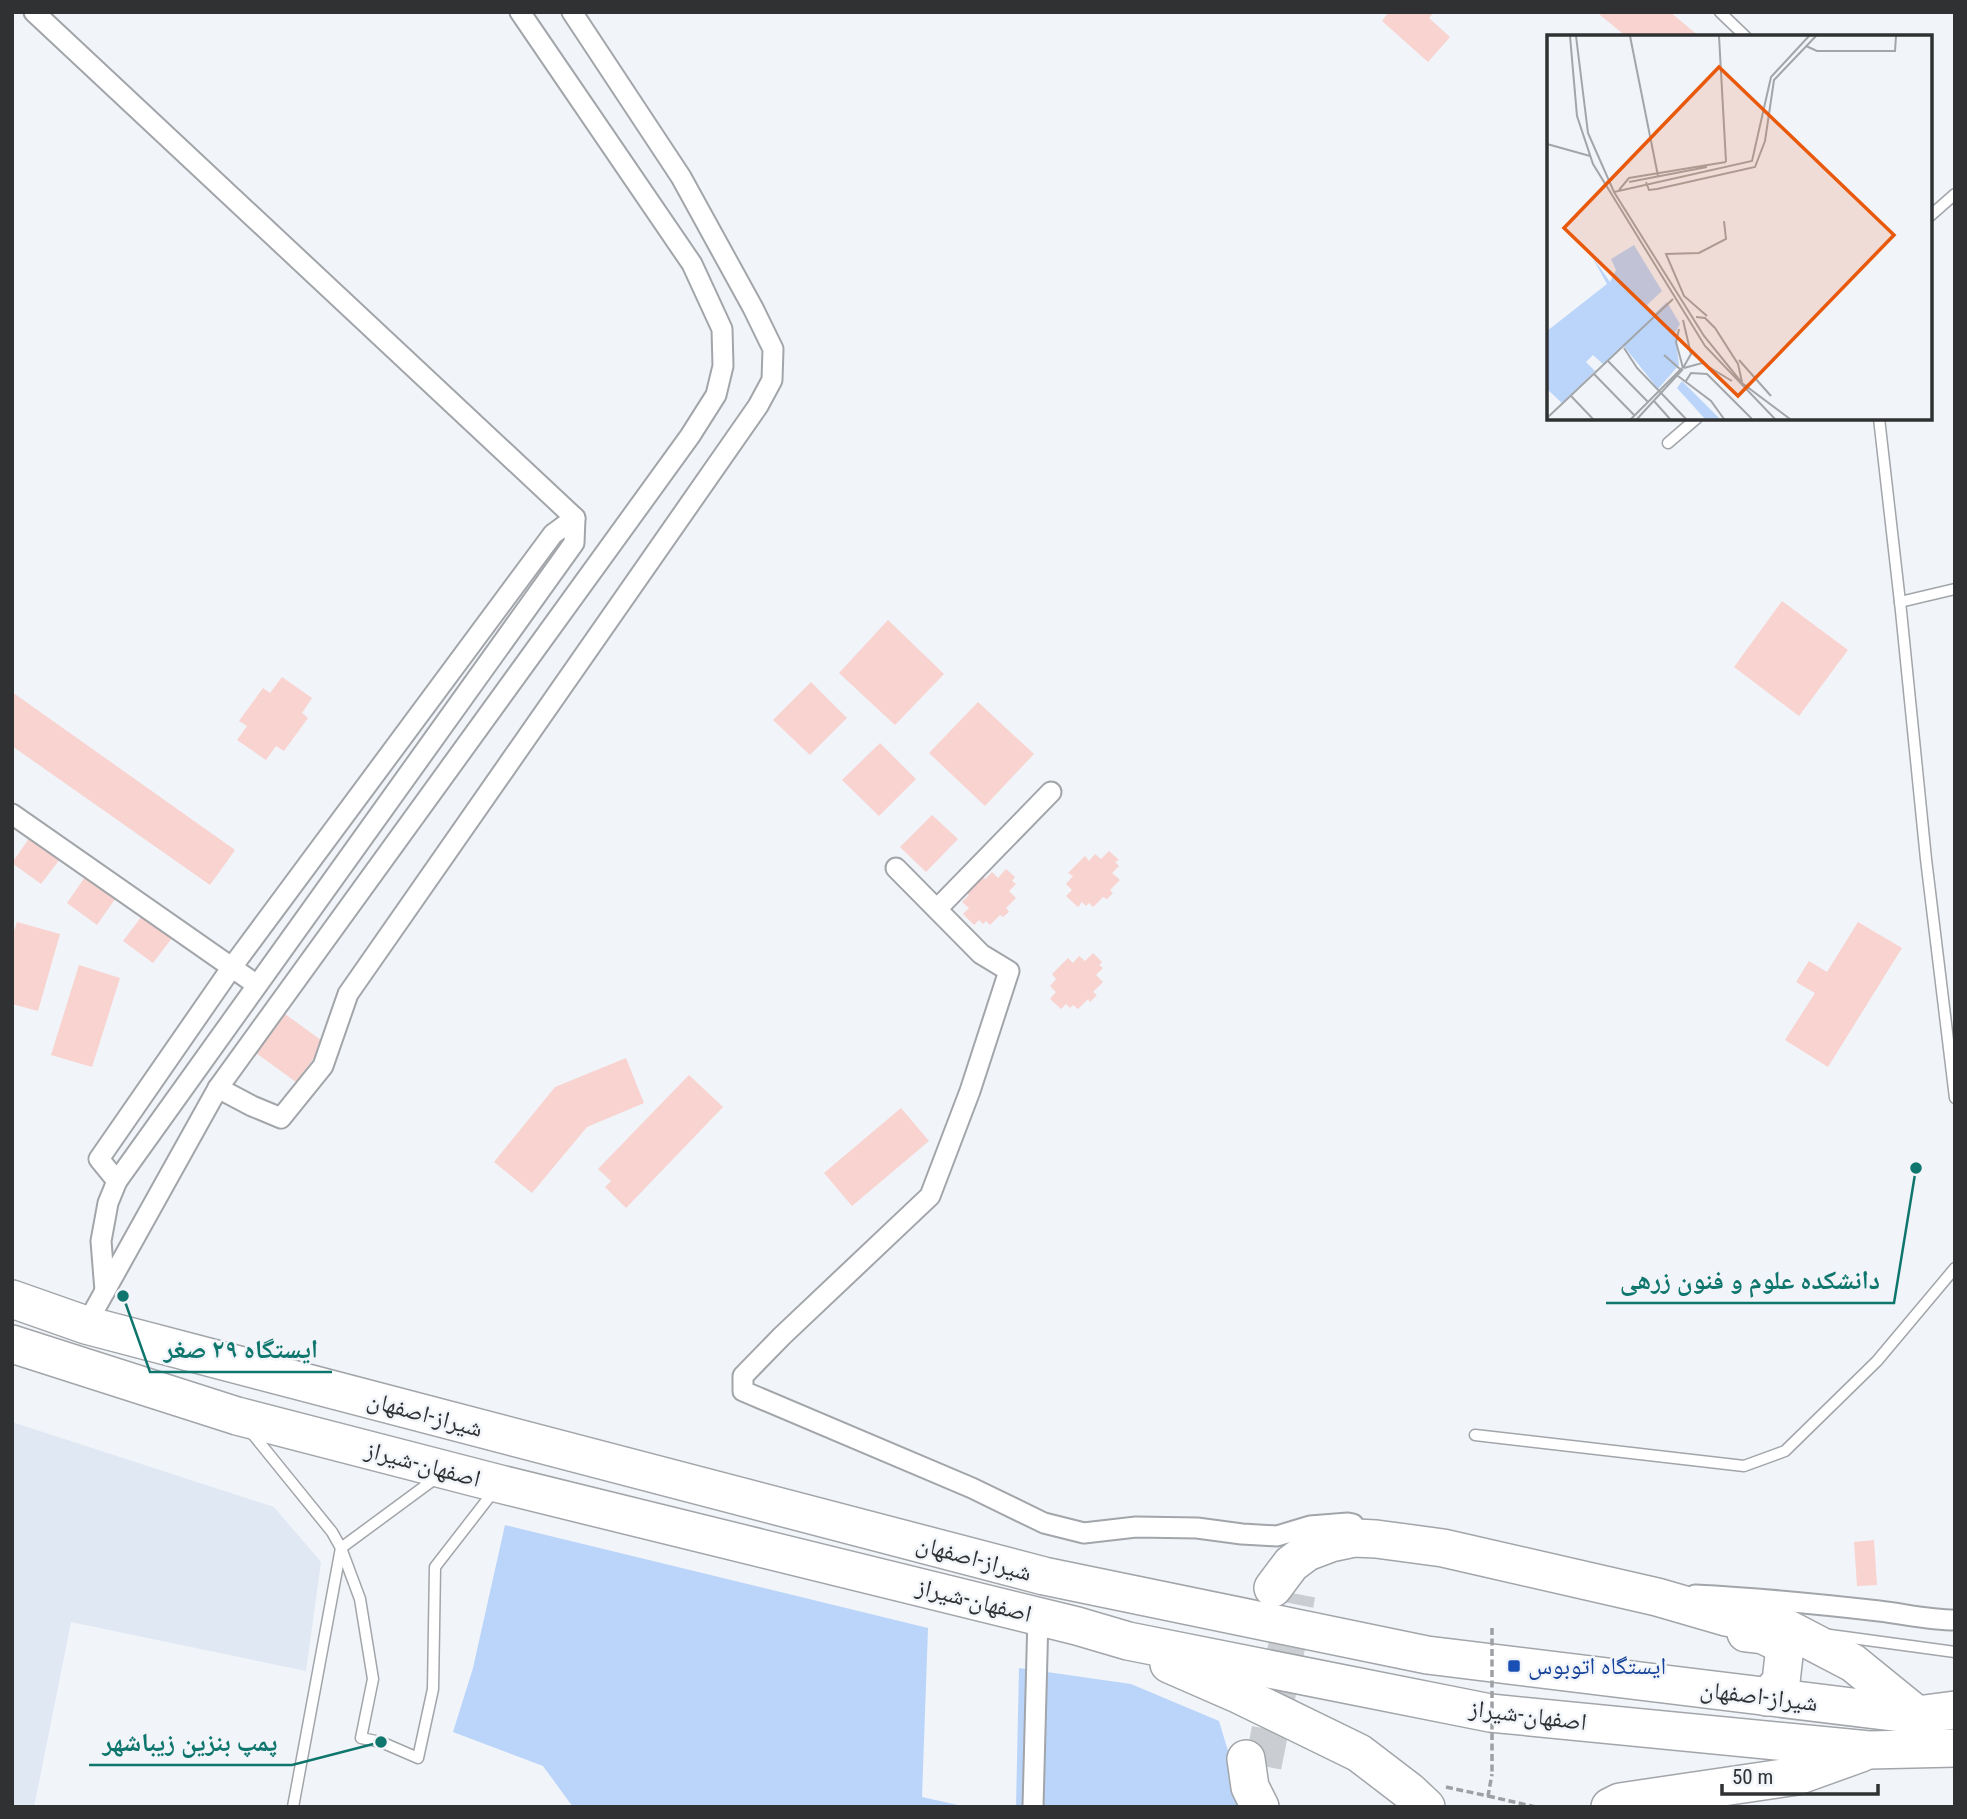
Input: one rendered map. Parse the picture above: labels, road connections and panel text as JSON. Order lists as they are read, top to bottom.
{
  "streets": {
    "highway": ["شیراز-اصفهان", "اصفهان-شیراز"]
  },
  "places": {
    "other": ["دانشکده علوم و فنون زرهی", "ایستگاه ۲۹ صغر", "پمپ بنزین زیباشهر"],
    "transit": ["ایستگاه اتوبوس"]
  },
  "scale_bar": "50 m"
}
